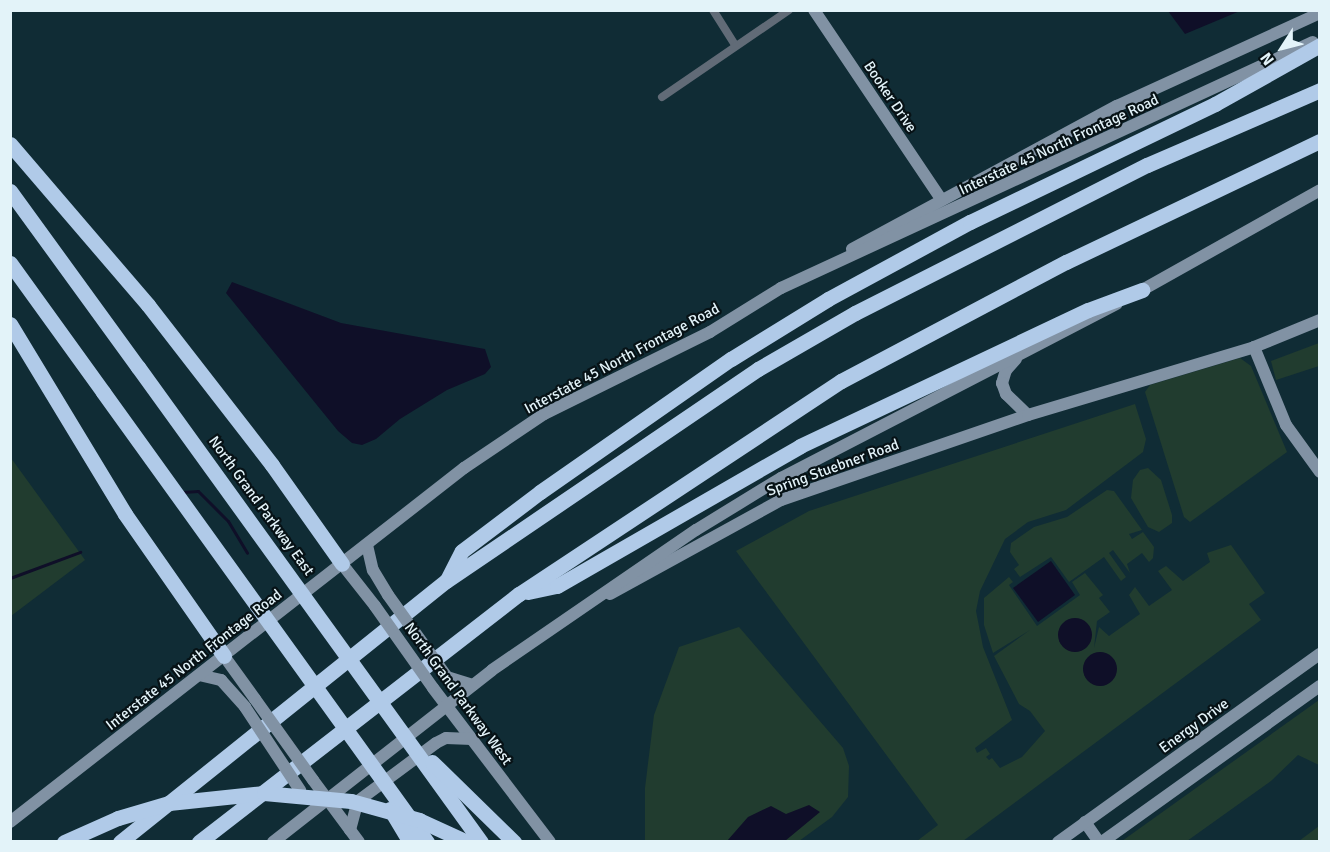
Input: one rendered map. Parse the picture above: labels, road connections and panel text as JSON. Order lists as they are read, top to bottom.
{
  "streets": {
    "highway": ["North Grand Parkway East"],
    "main road": [
      "Booker Drive",
      "Interstate 45 North Frontage Road",
      "Spring Stuebner Road",
      "North Grand Parkway West",
      "Energy Drive"
    ]
  },
  "crossings": [
    ["Interstate 45 North Frontage Road", "North Grand Parkway West"]
  ],
  "north": "bottom left"
}
